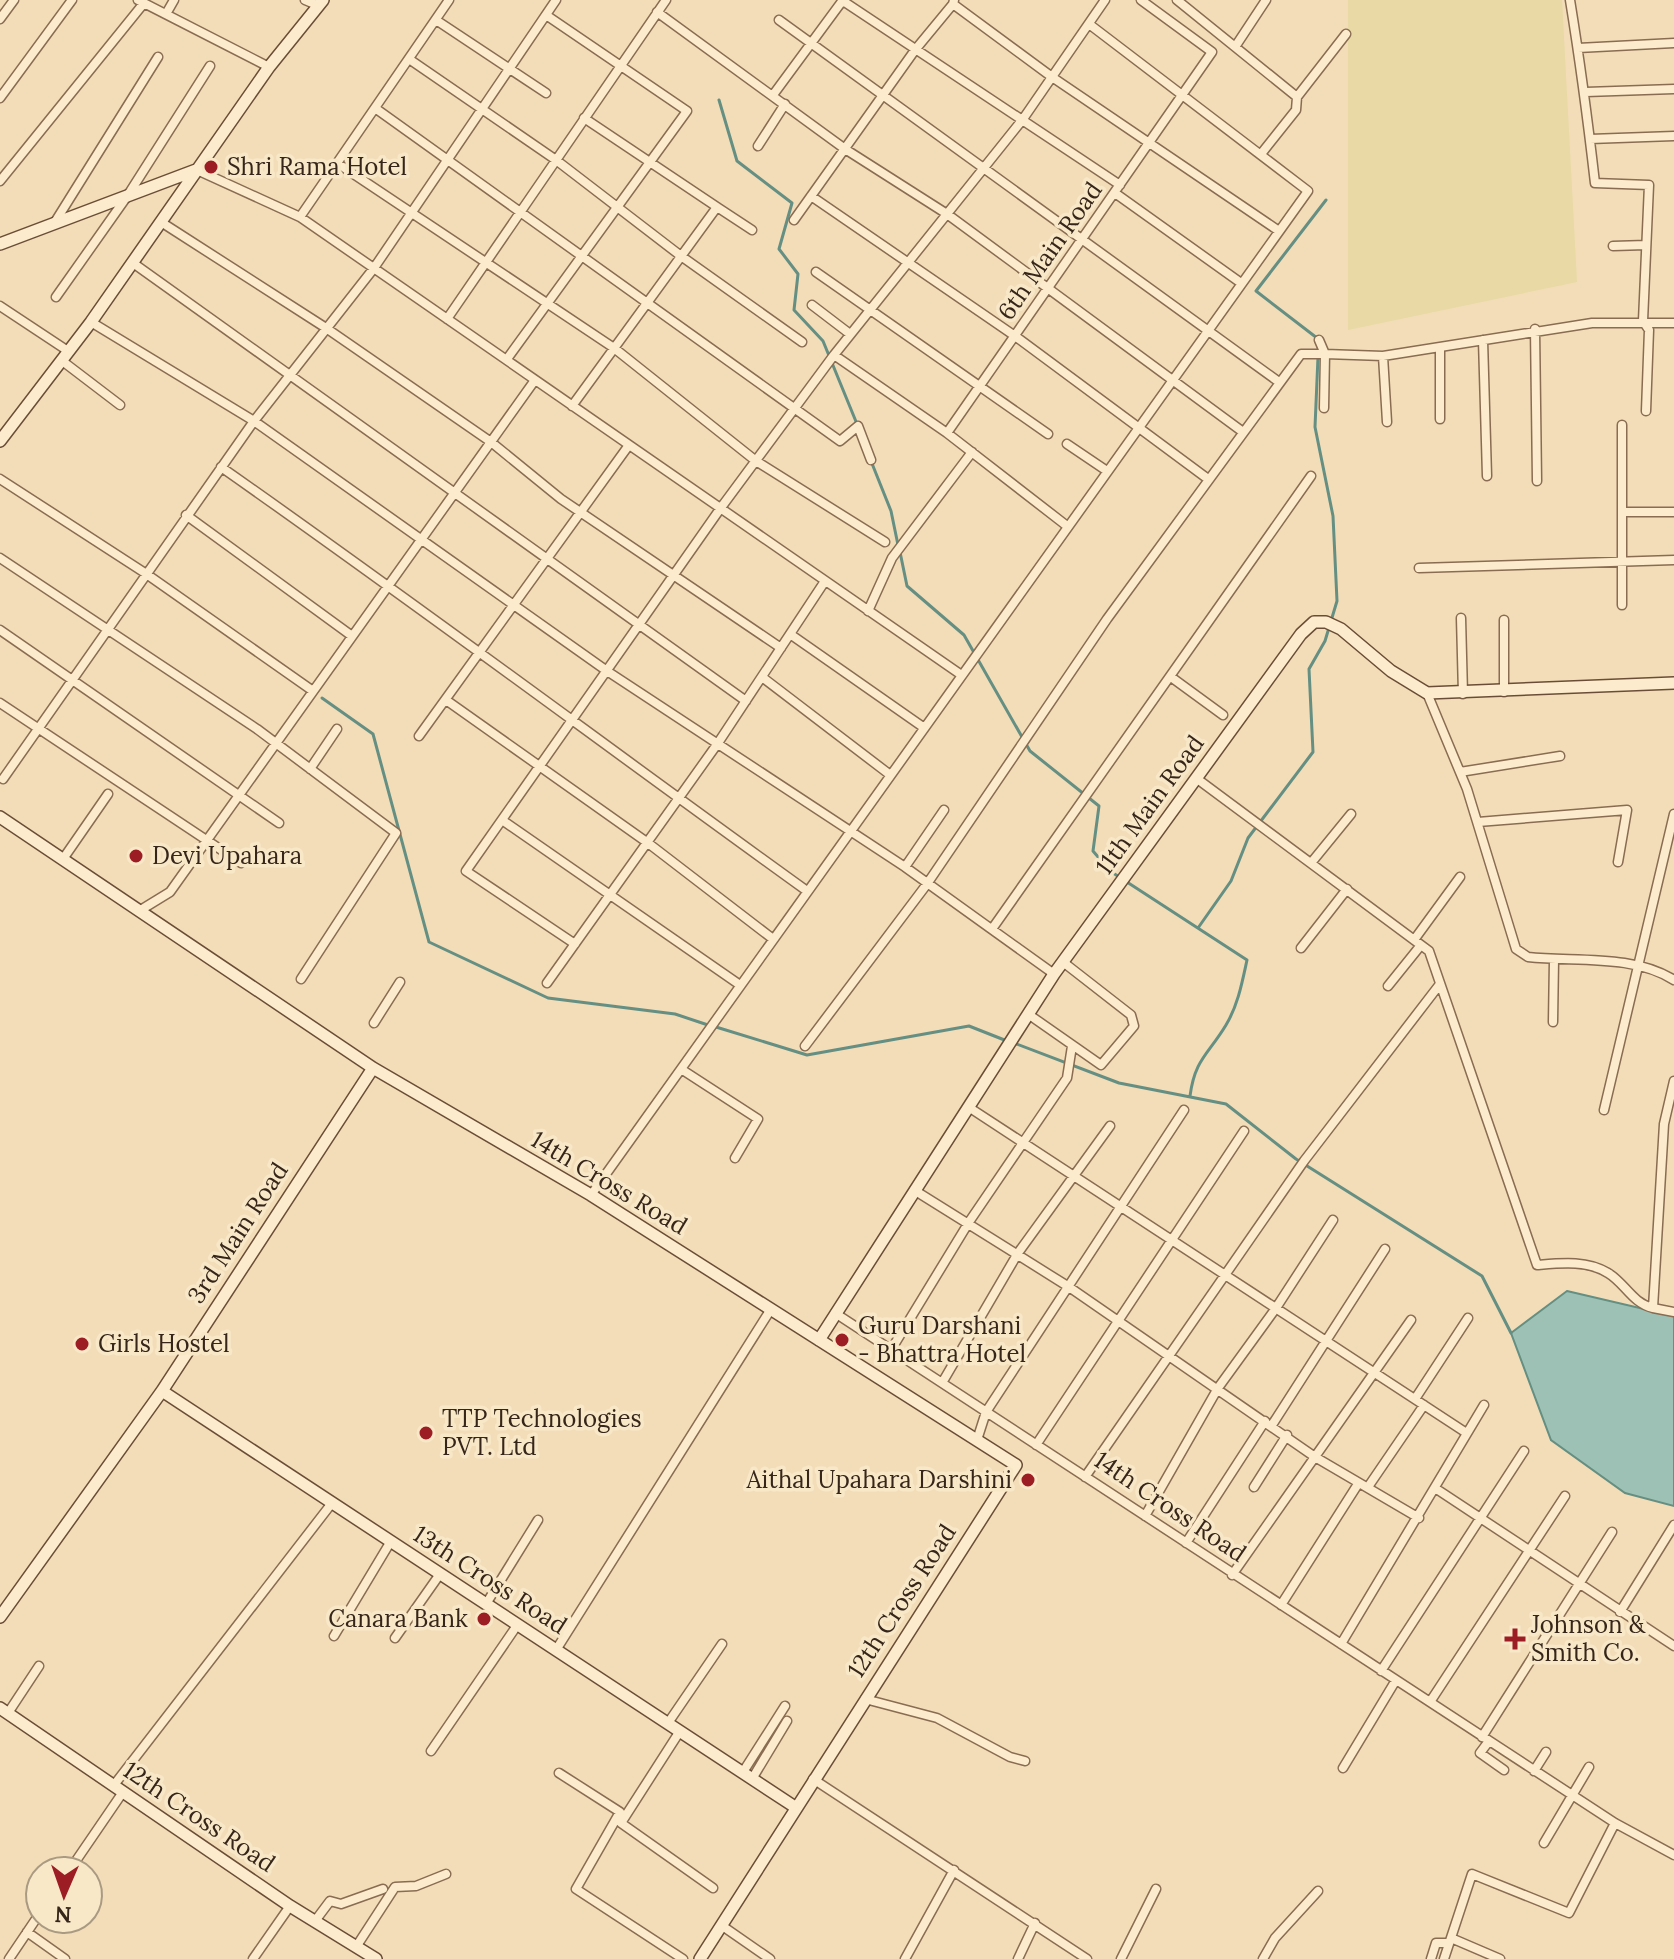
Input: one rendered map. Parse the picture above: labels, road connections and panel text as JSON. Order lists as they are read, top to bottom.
{
  "streets": {
    "street": [
      "6th Main Road",
      "11th Main Road",
      "14th Cross Road",
      "3rd Main Road",
      "13th Cross Road",
      "12th Cross Road"
    ]
  },
  "crossings": [
    ["11th Main Road", "14th Cross Road"],
    ["11th Main Road", "12th Cross Road"],
    ["14th Cross Road", "3rd Main Road"],
    ["14th Cross Road", "12th Cross Road"],
    ["3rd Main Road", "13th Cross Road"],
    ["13th Cross Road", "12th Cross Road"]
  ],
  "places": {
    "other": [
      "Shri Rama Hotel",
      "Devi Upahara",
      "Guru Darshani - Bhattra Hotel",
      "Girls Hostel",
      "TTP Technologies PVT. Ltd",
      "Aithal Upahara Darshini",
      "Canara Bank"
    ],
    "health": ["Johnson & Smith Co."]
  },
  "north": "bottom"
}
